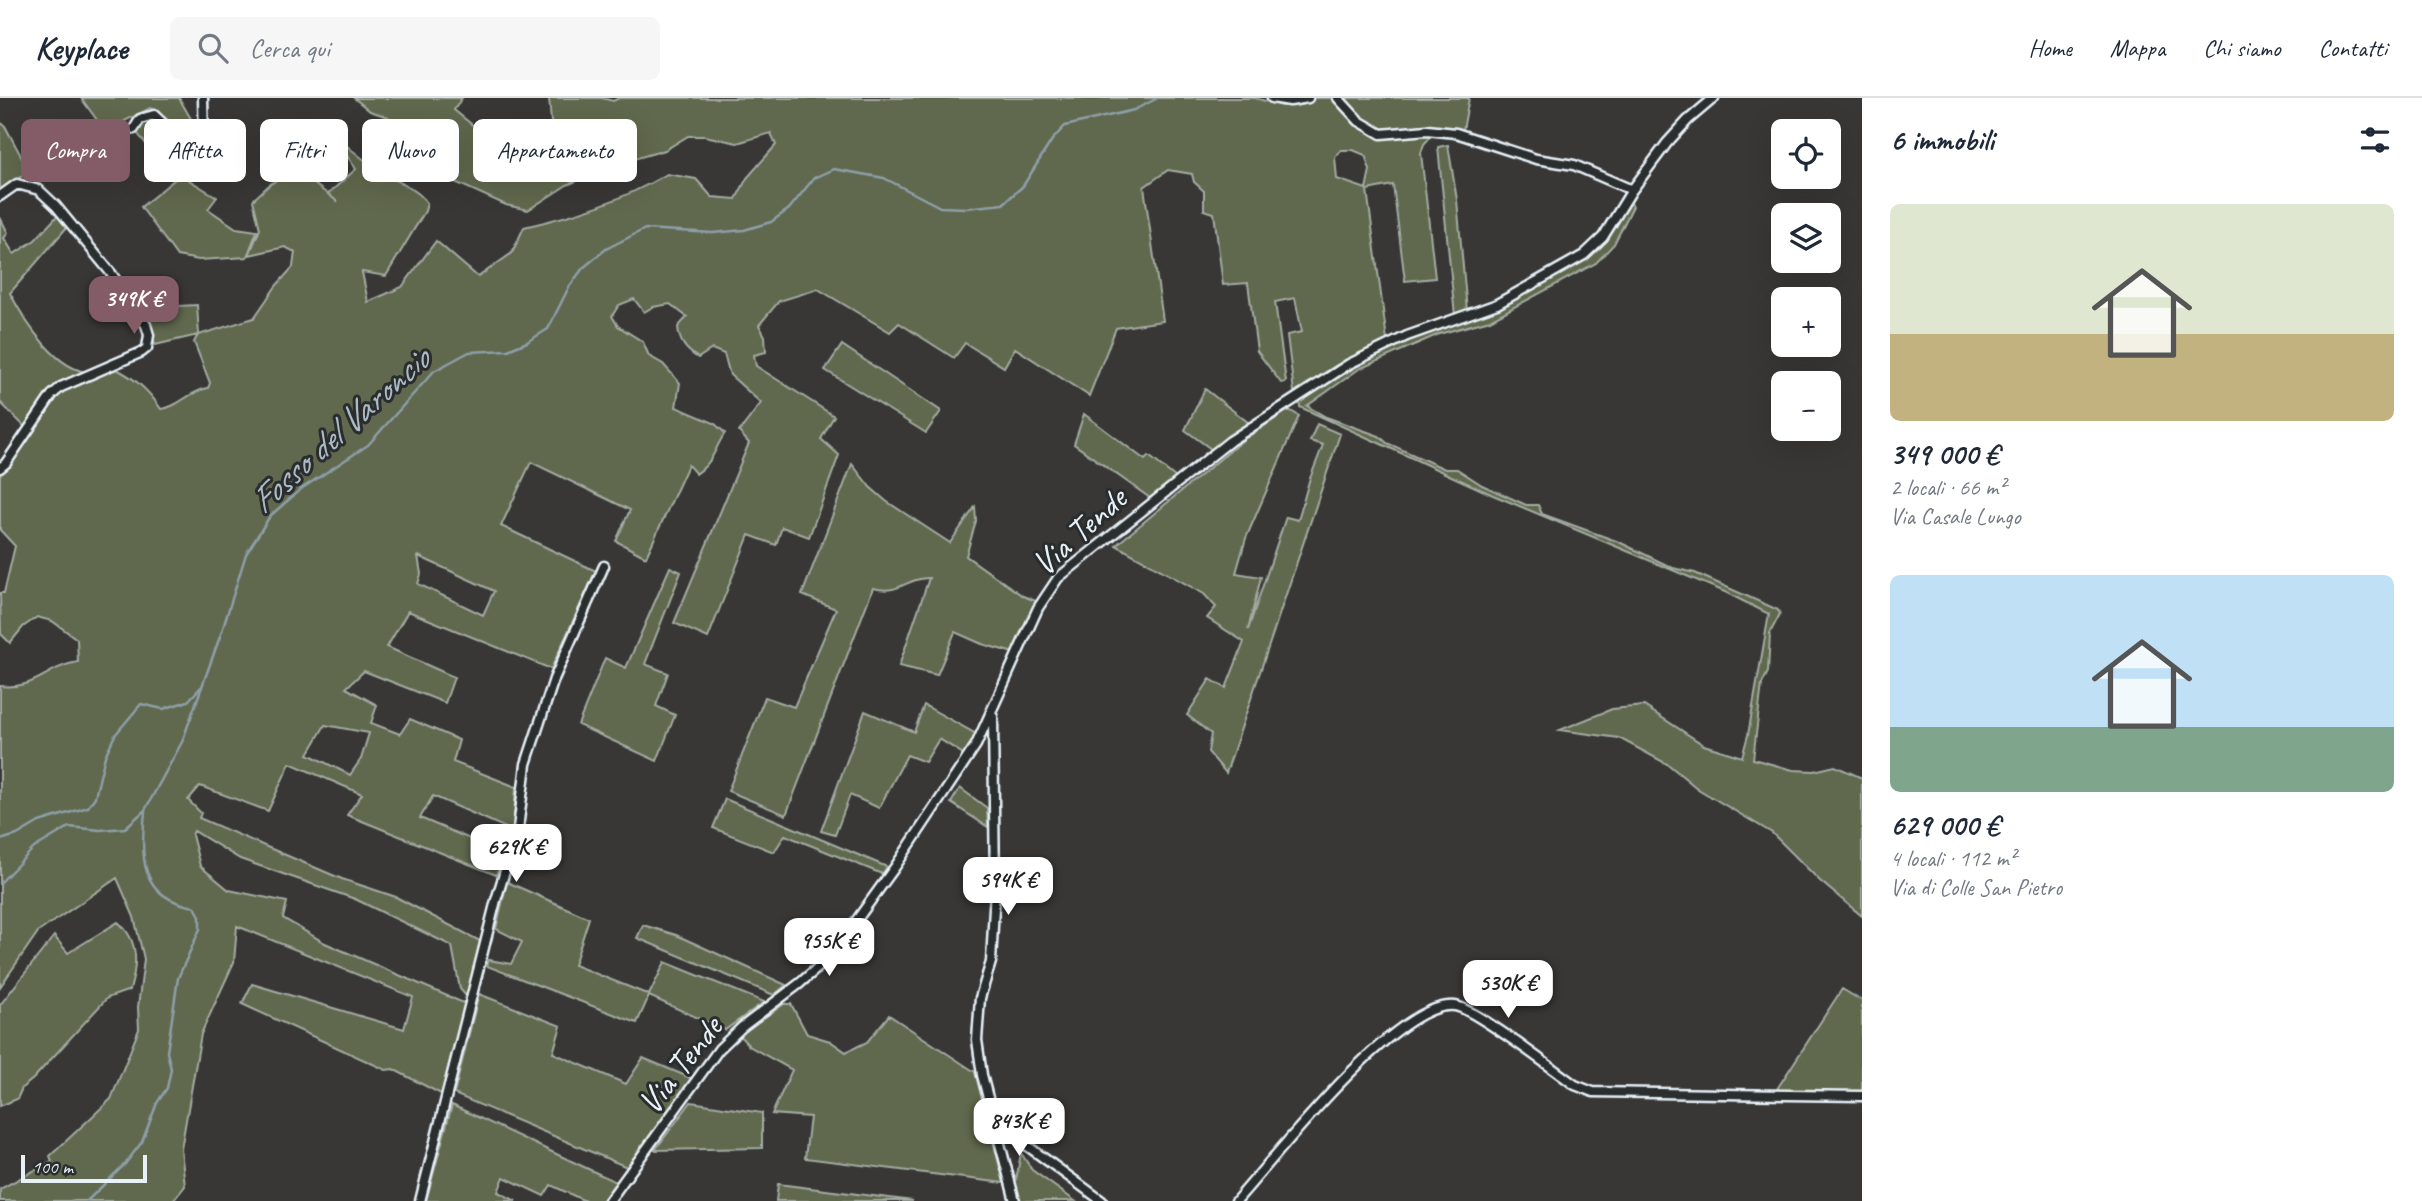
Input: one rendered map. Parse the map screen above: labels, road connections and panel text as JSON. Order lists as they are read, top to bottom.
{
  "streets": {
    "street": ["Via Tende"]
  },
  "water": ["Fosso del Varoncio"],
  "scale_bar": "100 m",
  "page": {
    "header": "Keyplace",
    "search": "Cerca qui",
    "nav": [
      "Home",
      "Mappa",
      "Chi siamo",
      "Contatti"
    ],
    "heading": "6 immobili",
    "map_buttons": ["+", "−"],
    "chip": [
      "Compra",
      "Affitta",
      "Filtri",
      "Nuovo",
      "Appartamento"
    ],
    "list": [
      {
        "name": "349 000 €",
        "note": "2 locali · 66 m² · Via Casale Lungo"
      },
      {
        "name": "629 000 €",
        "note": "4 locali · 112 m² · Via di Colle San Pietro"
      }
    ],
    "price": [
      "349K €",
      "629K €",
      "594K €",
      "955K €",
      "530K €",
      "843K €"
    ],
    "scale": "100 m"
  }
}
